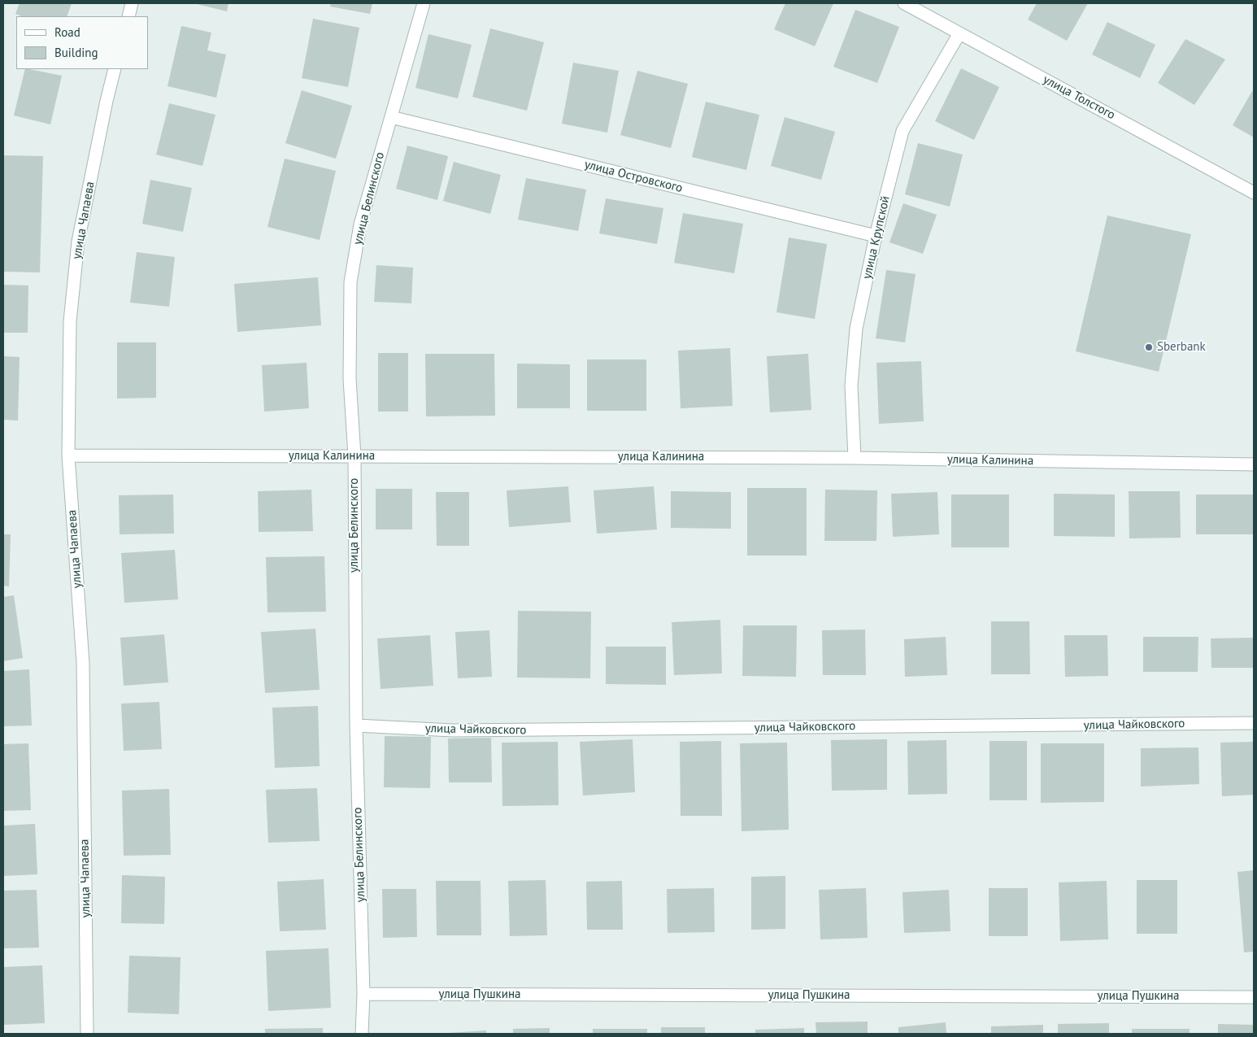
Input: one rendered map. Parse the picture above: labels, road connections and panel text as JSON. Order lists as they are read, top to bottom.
{
  "streets": {
    "street": [
      "улица Толстого",
      "улица Островского",
      "улица Белинского",
      "улица Чапаева",
      "улица Крупской",
      "улица Калинина",
      "улица Чайковского",
      "улица Пушкина"
    ]
  },
  "crossings": [
    ["улица Толстого", "улица Крупской"],
    ["улица Островского", "улица Белинского"],
    ["улица Островского", "улица Крупской"],
    ["улица Белинского", "улица Калинина"],
    ["улица Белинского", "улица Чайковского"],
    ["улица Белинского", "улица Пушкина"],
    ["улица Чапаева", "улица Калинина"],
    ["улица Крупской", "улица Калинина"]
  ],
  "places": ["Sberbank"],
  "legend": ["Road", "Building"]
}
